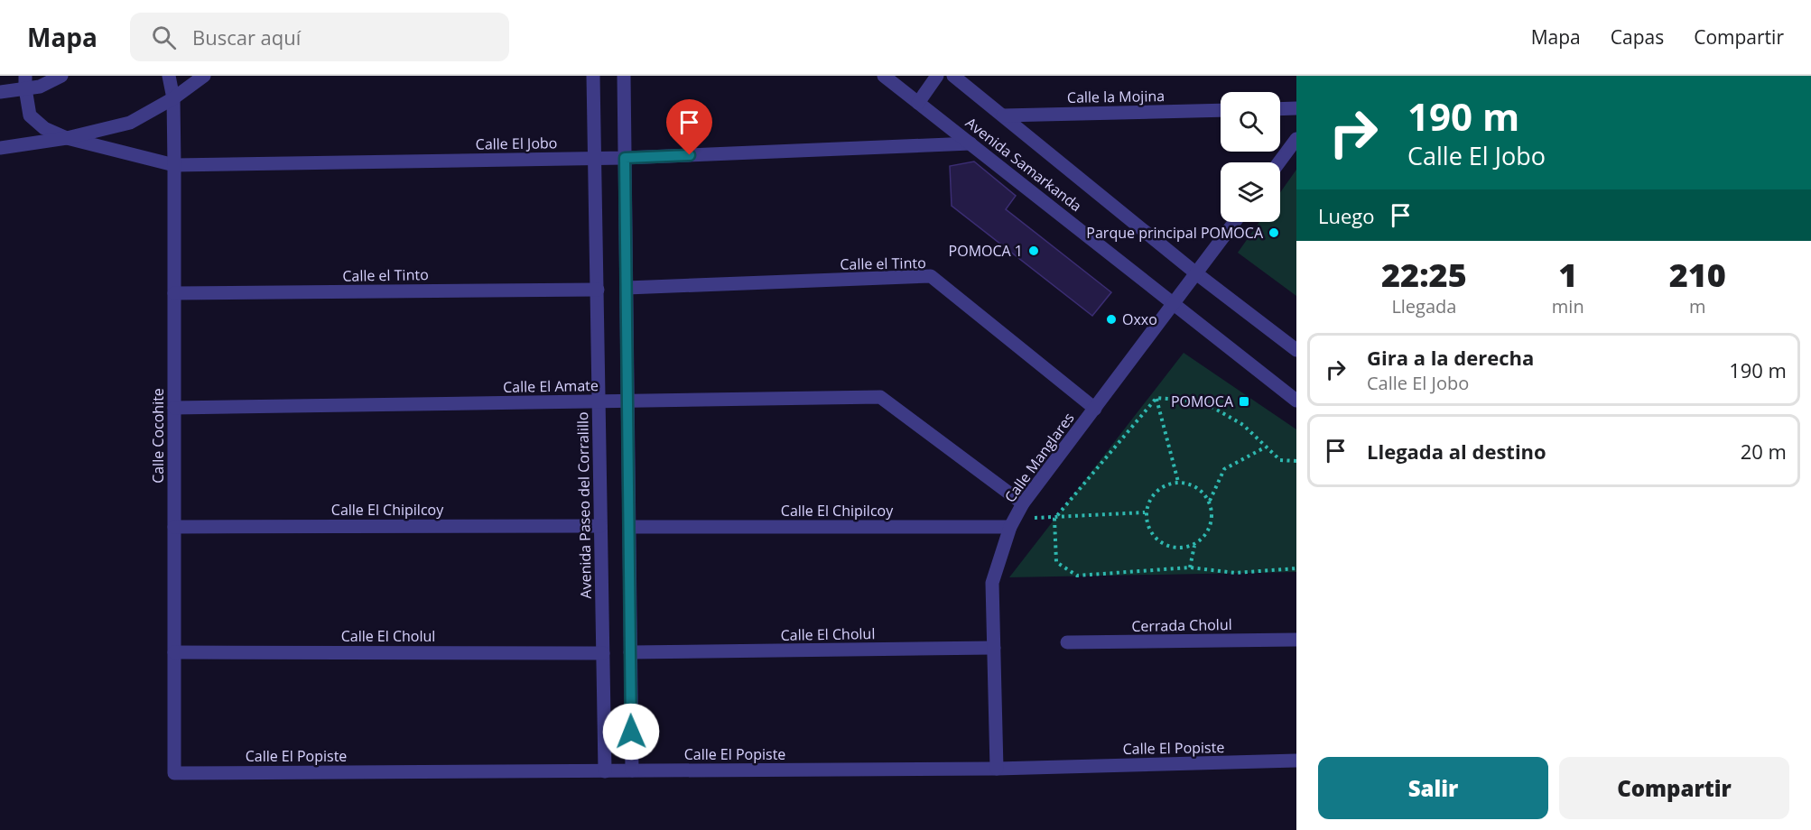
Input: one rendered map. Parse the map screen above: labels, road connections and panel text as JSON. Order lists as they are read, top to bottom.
{
  "streets": {
    "street": [
      "Calle la Mojina",
      "Calle El Jobo",
      "Avenida Samarkanda",
      "Calle el Tinto",
      "Calle El Amate",
      "Calle Cocohite",
      "Calle Manglares",
      "Avenida Paseo del Corralillo",
      "Calle El Chipilcoy",
      "Cerrada Cholul",
      "Calle El Cholul",
      "Calle El Popiste"
    ]
  },
  "crossings": [
    ["Calle la Mojina", "Avenida Samarkanda"],
    ["Calle El Jobo", "Avenida Samarkanda"],
    ["Calle El Jobo", "Calle Cocohite"],
    ["Calle El Jobo", "Avenida Paseo del Corralillo"],
    ["Avenida Samarkanda", "Calle Manglares"],
    ["Calle el Tinto", "Calle Cocohite"],
    ["Calle el Tinto", "Calle Manglares"],
    ["Calle el Tinto", "Avenida Paseo del Corralillo"],
    ["Calle El Amate", "Calle Cocohite"],
    ["Calle El Amate", "Calle Manglares"],
    ["Calle El Amate", "Avenida Paseo del Corralillo"],
    ["Calle Cocohite", "Calle El Chipilcoy"],
    ["Calle Cocohite", "Calle El Cholul"],
    ["Calle Cocohite", "Calle El Popiste"],
    ["Calle Manglares", "Calle El Chipilcoy"],
    ["Calle Manglares", "Calle El Cholul"],
    ["Calle Manglares", "Calle El Popiste"],
    ["Avenida Paseo del Corralillo", "Calle El Chipilcoy"],
    ["Avenida Paseo del Corralillo", "Calle El Cholul"],
    ["Avenida Paseo del Corralillo", "Calle El Popiste"]
  ],
  "places": {
    "other": ["Parque principal POMOCA", "POMOCA 1", "Oxxo"],
    "transit": ["POMOCA"]
  },
  "page": {
    "header": "Mapa",
    "search": "Buscar aquí",
    "nav": ["Mapa", "Capas", "Compartir"],
    "turn": ["190 m", "Calle El Jobo"],
    "then": "Luego",
    "eta": [
      "22:25",
      "Llegada",
      "1",
      "min",
      "210",
      "m"
    ],
    "list": [
      {
        "name": "Gira a la derecha",
        "note": "Calle El Jobo",
        "value": "190 m"
      },
      {
        "name": "Llegada al destino",
        "value": "20 m"
      }
    ],
    "buttons": ["Salir", "Compartir"]
  }
}
